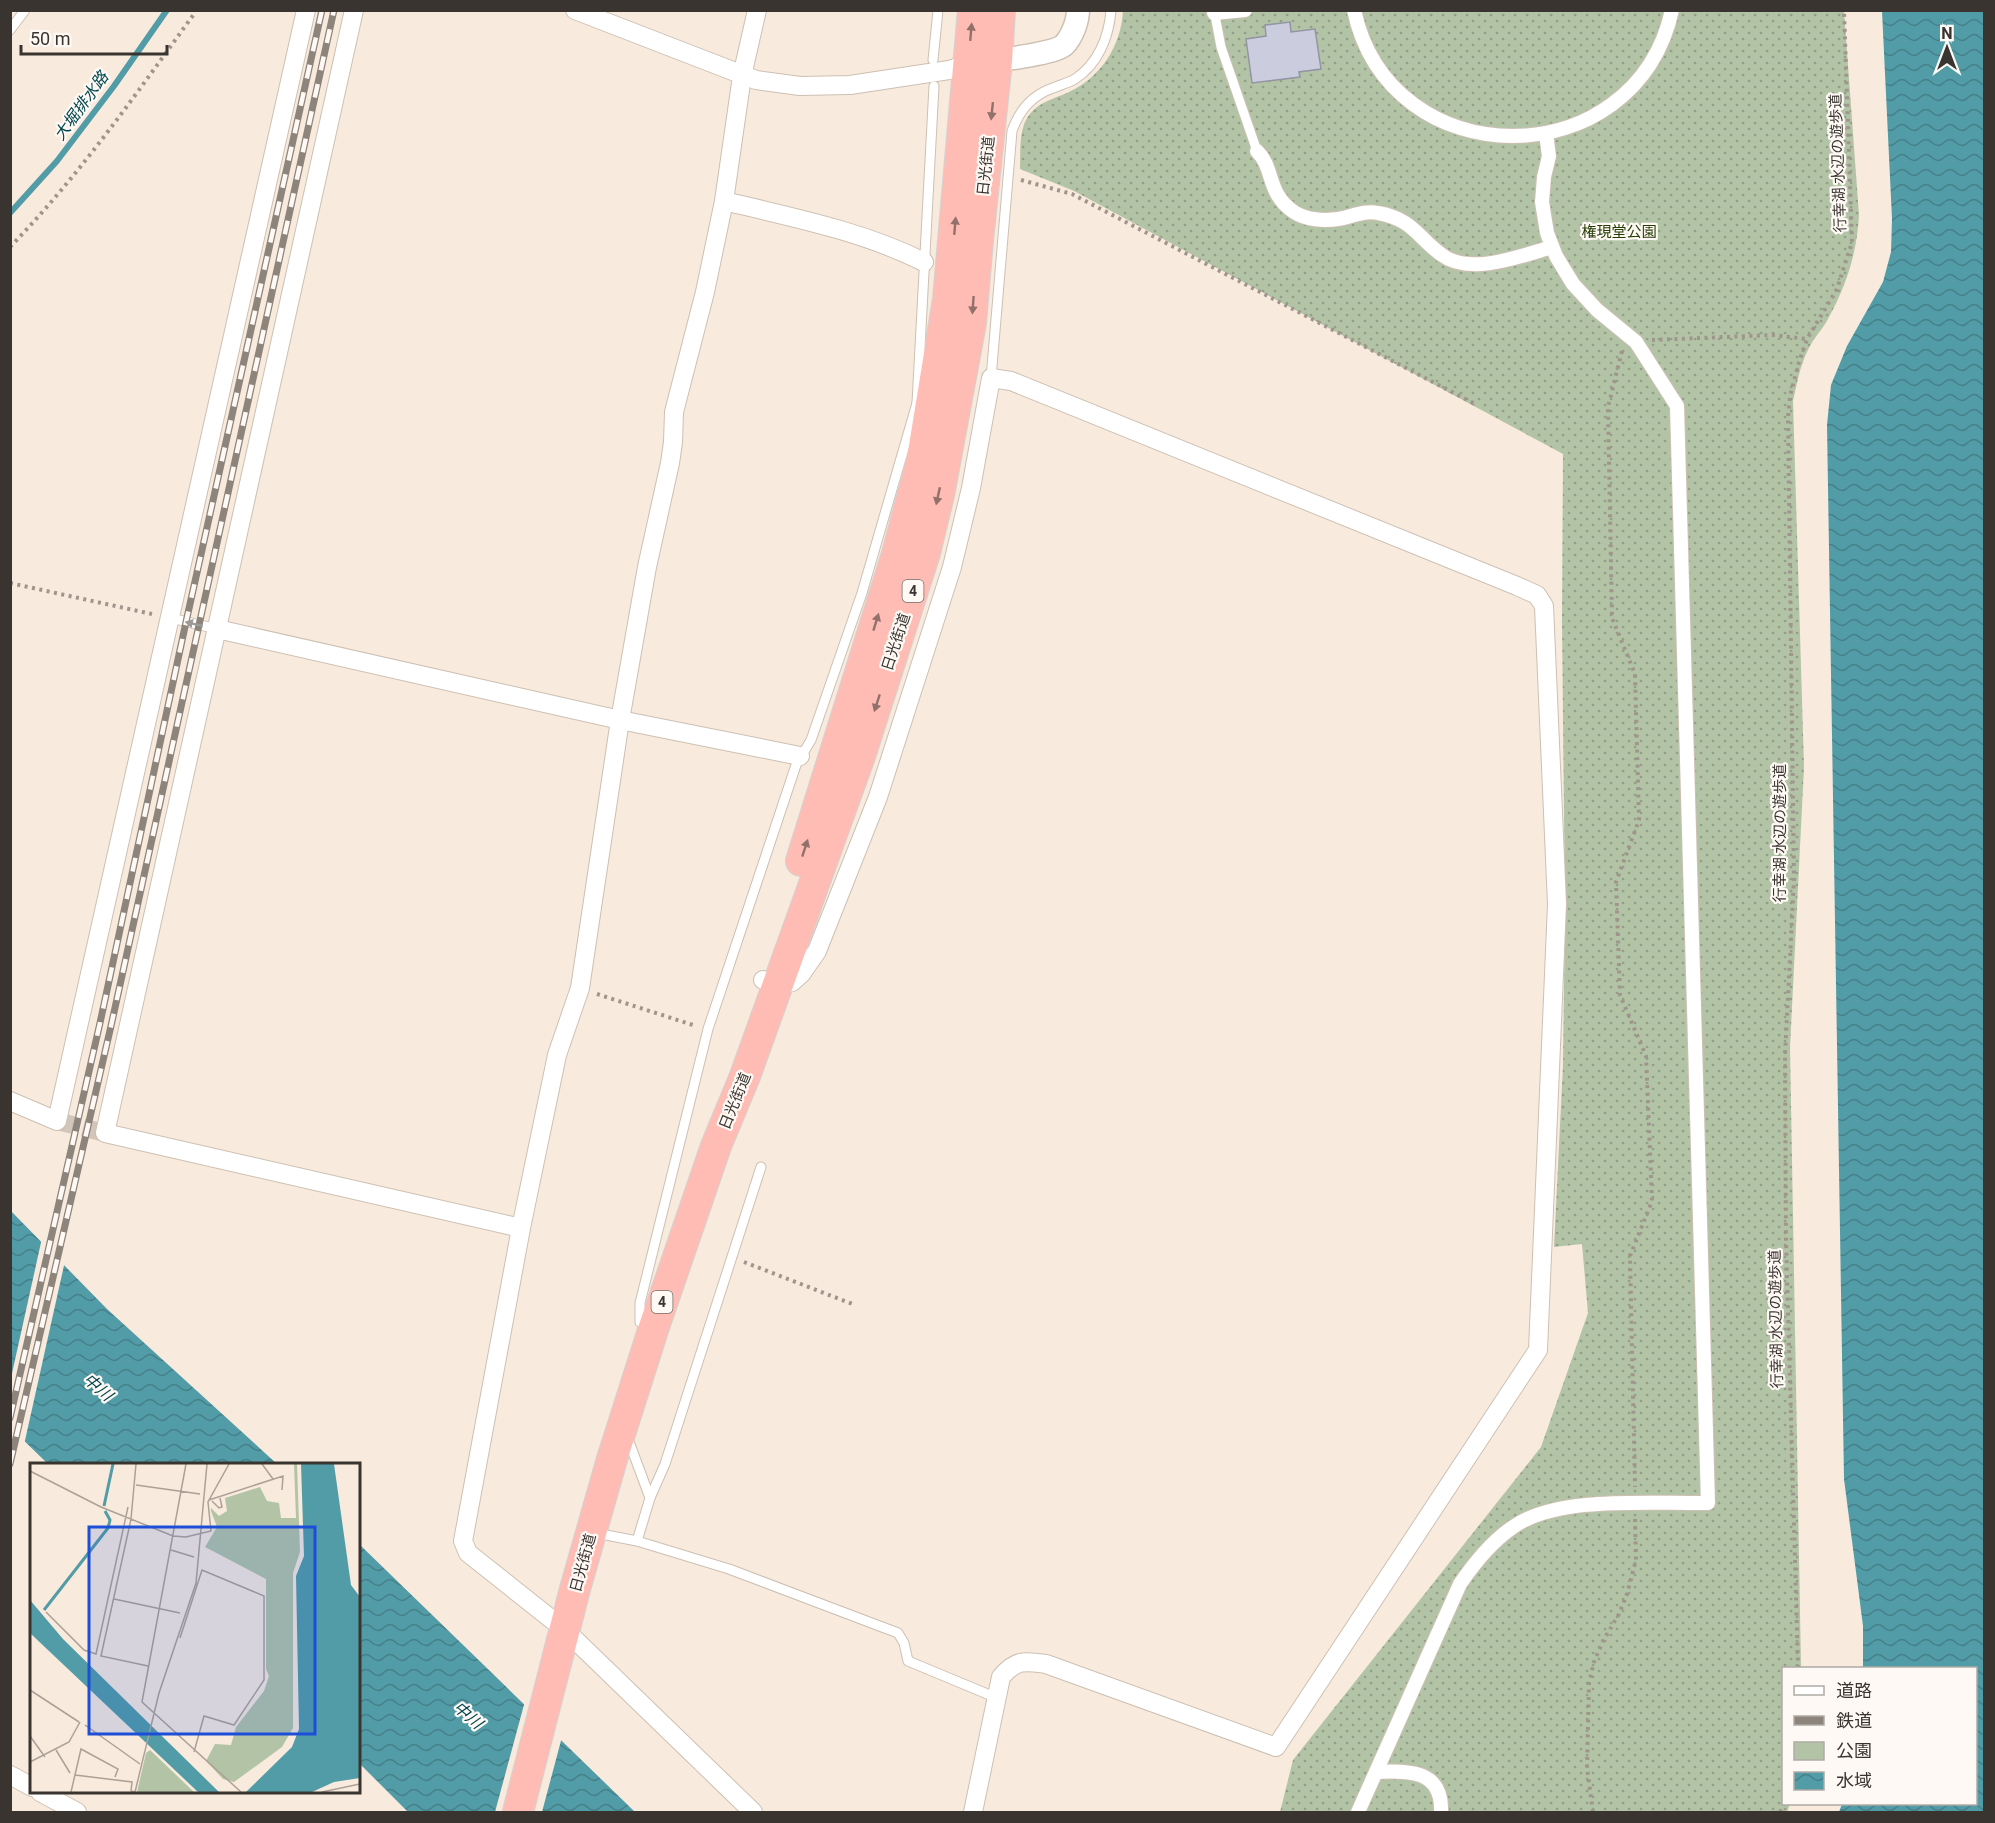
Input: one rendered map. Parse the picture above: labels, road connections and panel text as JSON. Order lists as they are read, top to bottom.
{
  "streets": {
    "highway": ["日光街道", "4"],
    "path": ["行幸湖 水辺の遊歩道"]
  },
  "water": ["大堀排水路", "中川"],
  "parks": ["権現堂公園"],
  "legend": [
    "道路",
    "鉄道",
    "公園",
    "水域"
  ],
  "scale_bar": "50 m",
  "north": "top"
}
